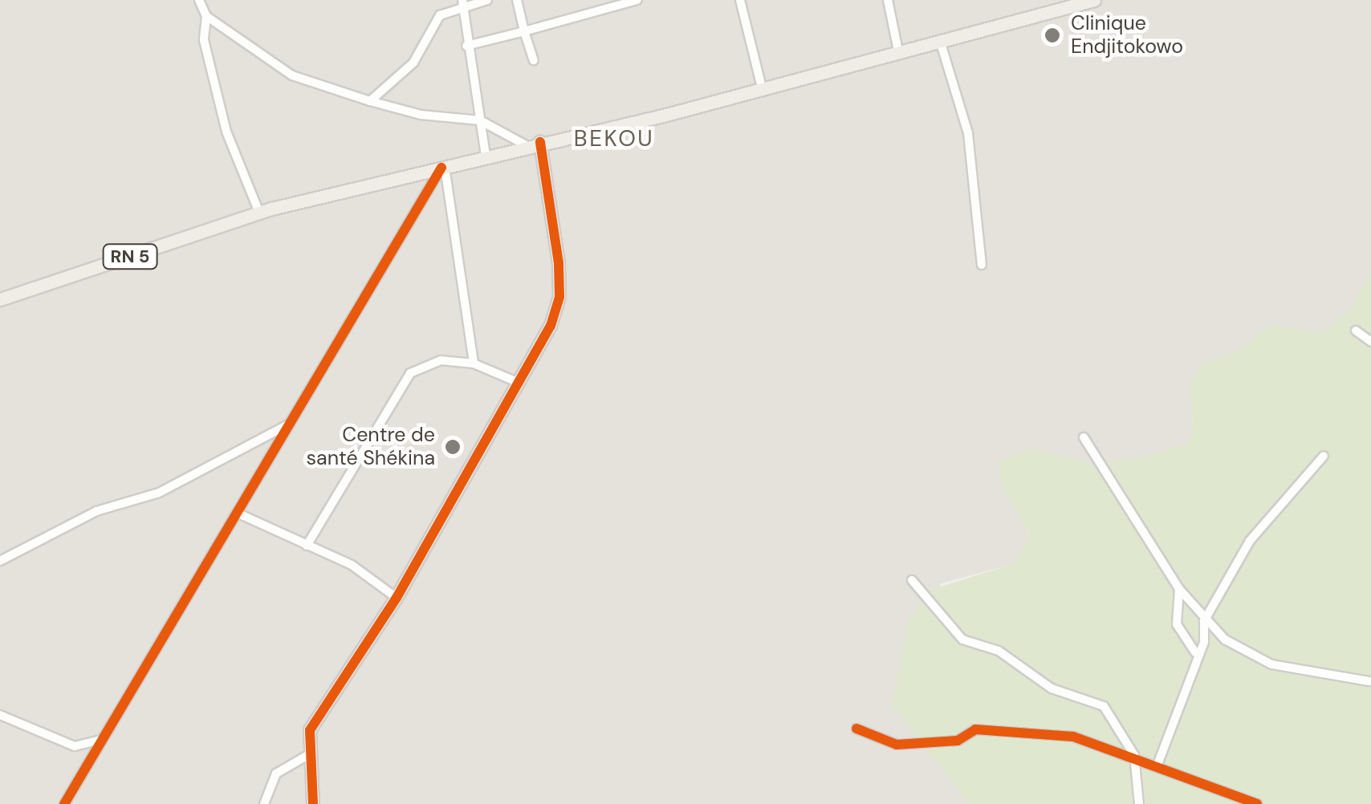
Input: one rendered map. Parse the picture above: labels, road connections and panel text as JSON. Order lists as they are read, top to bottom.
{
  "streets": {
    "main road": ["RN 5"]
  },
  "districts": ["BEKOU"],
  "places": ["Clinique Endjitokowo", "Centre de santé Shékina"]
}
